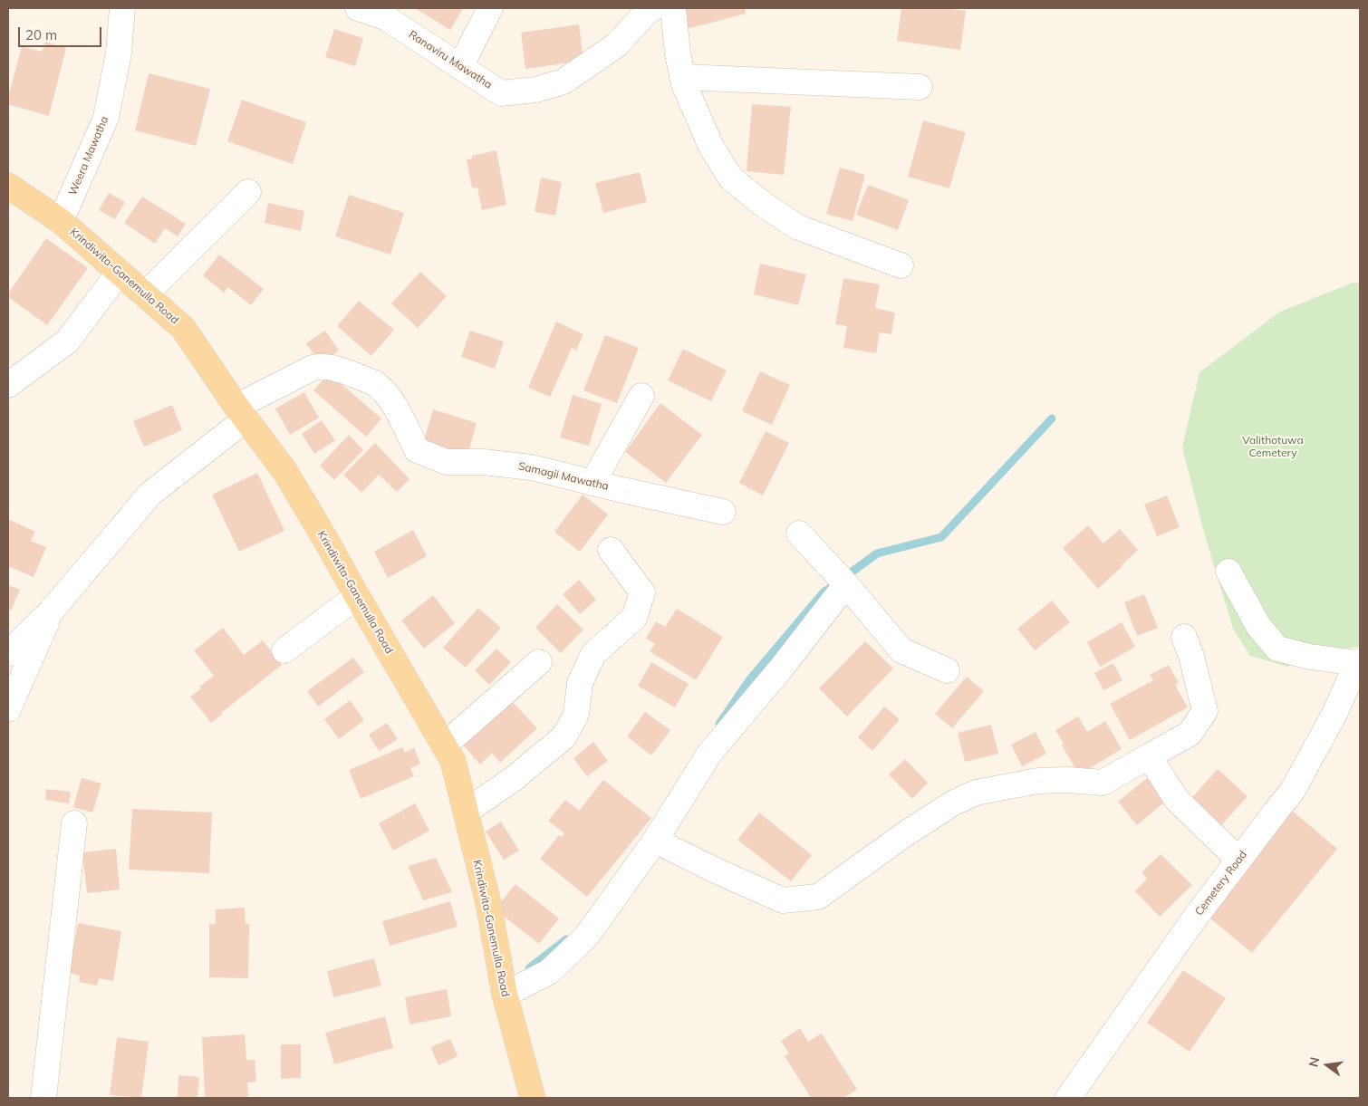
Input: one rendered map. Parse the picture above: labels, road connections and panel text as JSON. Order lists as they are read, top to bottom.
{
  "streets": {
    "main road": ["Krindiwita-Ganemulla Road"],
    "street": [
      "Ranaviru Mawatha",
      "Weera Mawatha",
      "Samagii Mawatha",
      "Cemetery Road"
    ]
  },
  "crossings": [
    ["Weera Mawatha", "Krindiwita-Ganemulla Road"],
    ["Krindiwita-Ganemulla Road", "Samagii Mawatha"]
  ],
  "parks": ["Valithotuwa Cemetery"],
  "scale_bar": "20 m",
  "north": "left"
}
